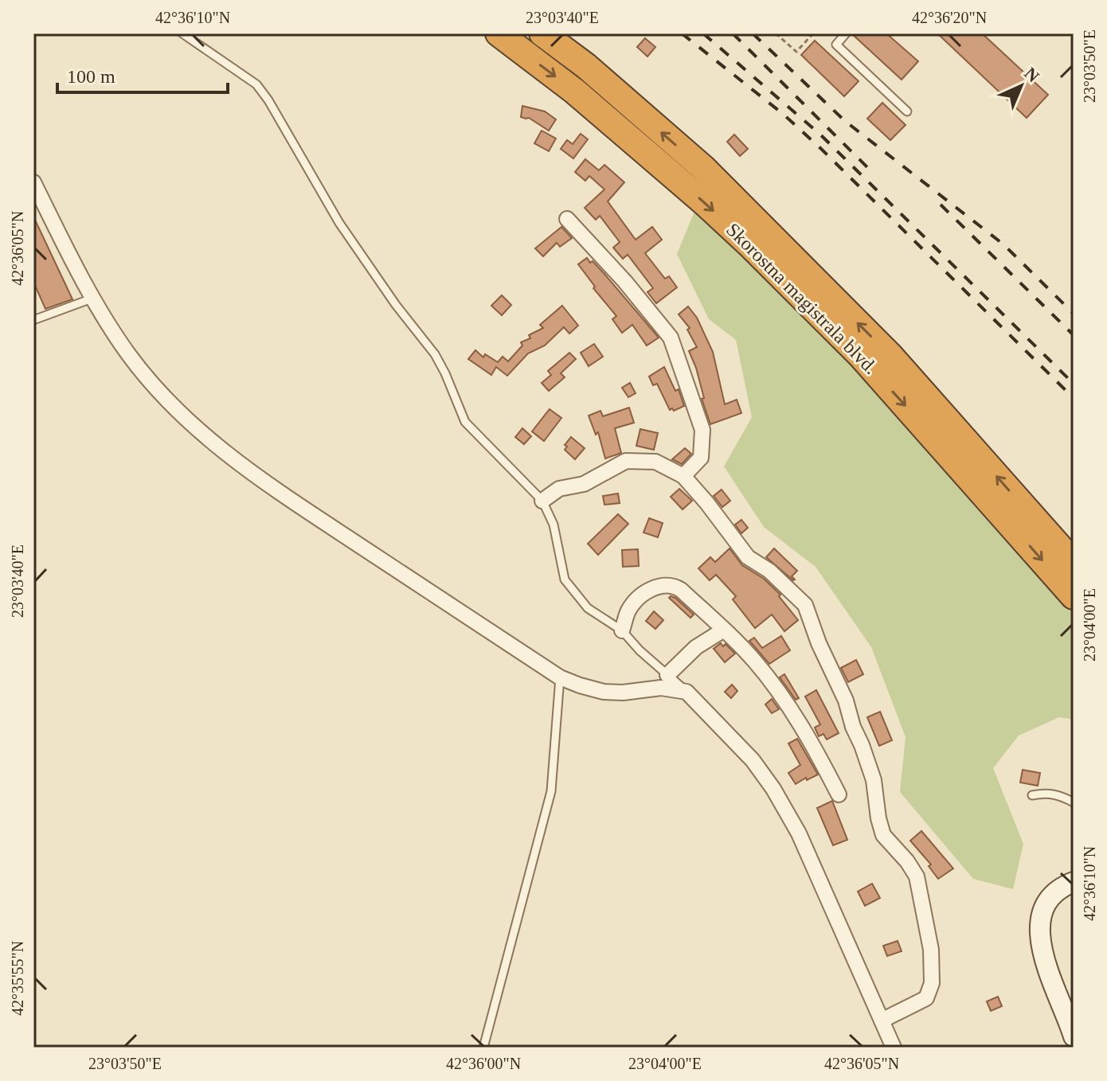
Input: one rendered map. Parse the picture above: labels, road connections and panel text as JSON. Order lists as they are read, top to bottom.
{
  "streets": {
    "highway": ["Skorostna magistrala blvd."]
  },
  "scale_bar": "100 m",
  "north": "top right",
  "coordinates": [
    "42°36'10\"N",
    "23°03'40\"E",
    "42°36'20\"N",
    "23°03'50\"E",
    "42°36'05\"N",
    "23°04'00\"E",
    "42°35'55\"N",
    "42°36'00\"N"
  ]
}
